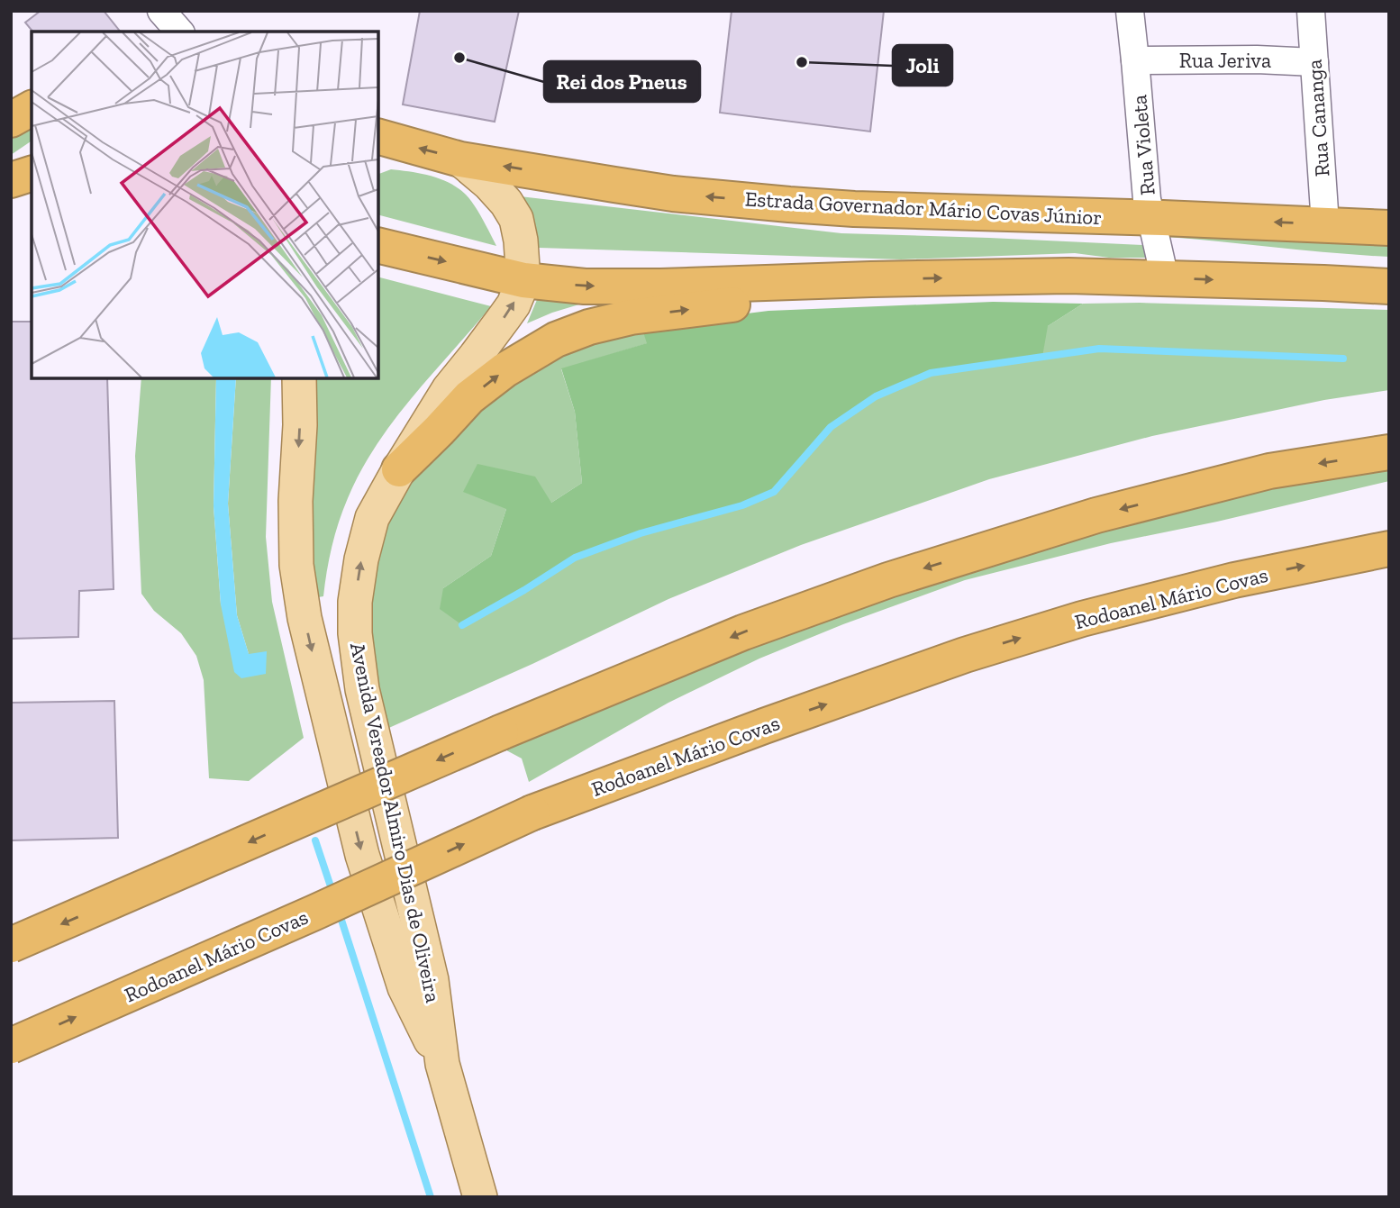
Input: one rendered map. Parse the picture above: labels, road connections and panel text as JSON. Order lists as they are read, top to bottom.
{
  "streets": {
    "highway": ["Estrada Governador Mário Covas Júnior", "Rodoanel Mário Covas"],
    "main road": ["Avenida Vereador Almiro Dias de Oliveira"],
    "street": ["Rua Jeriva", "Rua Cananga", "Rua Violeta"]
  },
  "crossings": [
    ["Rua Jeriva", "Rua Cananga"],
    ["Rua Jeriva", "Rua Violeta"],
    ["Rua Cananga", "Estrada Governador Mário Covas Júnior"],
    ["Rua Violeta", "Estrada Governador Mário Covas Júnior"],
    ["Estrada Governador Mário Covas Júnior", "Avenida Vereador Almiro Dias de Oliveira"]
  ],
  "places": ["Rei dos Pneus", "Joli"]
}
